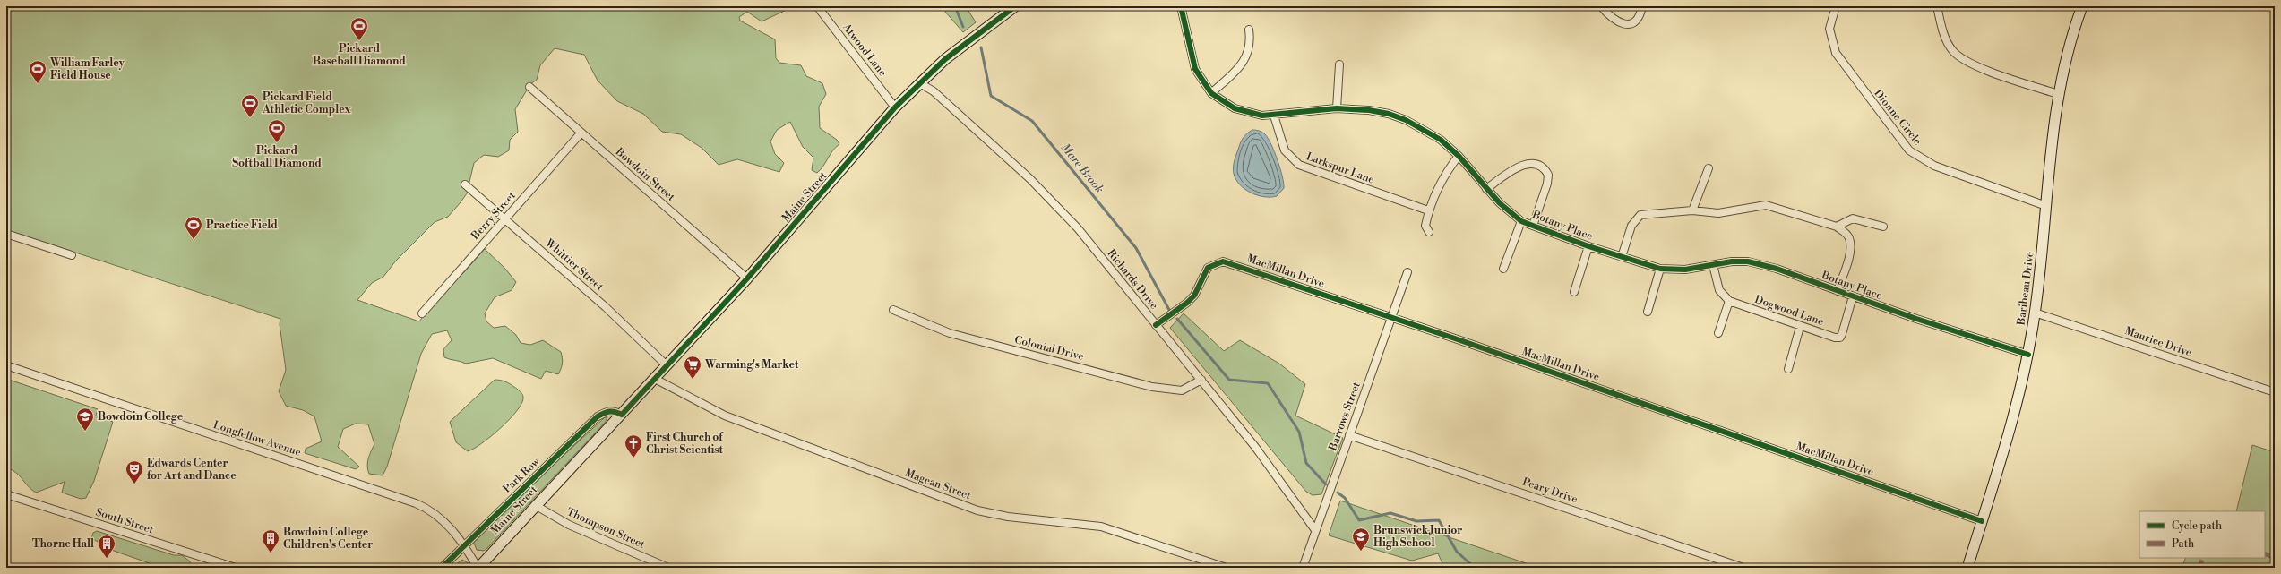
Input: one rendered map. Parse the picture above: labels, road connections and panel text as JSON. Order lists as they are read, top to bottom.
{
  "streets": {
    "street": [
      "Atwood Lane",
      "Dionne Circle",
      "Larkspur Lane",
      "Bowdoin Street",
      "Maine Street",
      "Berry Street",
      "Botany Place",
      "Whittier Street",
      "MacMillan Drive",
      "Richards Drive",
      "Baribeau Drive",
      "Dogwood Lane",
      "Maurice Drive",
      "Colonial Drive",
      "Barrows Street",
      "Longfellow Avenue",
      "Park Row",
      "Magean Street",
      "Peary Drive",
      "South Street",
      "Thompson Street"
    ]
  },
  "crossings": [
    ["Atwood Lane", "Maine Street"],
    ["Dionne Circle", "Baribeau Drive"],
    ["Larkspur Lane", "Botany Place"],
    ["Bowdoin Street", "Maine Street"],
    ["Bowdoin Street", "Berry Street"],
    ["Maine Street", "Whittier Street"],
    ["Maine Street", "Richards Drive"],
    ["Maine Street", "Longfellow Avenue"],
    ["Maine Street", "Park Row"],
    ["Maine Street", "Magean Street"],
    ["Maine Street", "Thompson Street"],
    ["Berry Street", "Whittier Street"],
    ["Botany Place", "Baribeau Drive"],
    ["Botany Place", "Dogwood Lane"],
    ["MacMillan Drive", "Richards Drive"],
    ["MacMillan Drive", "Baribeau Drive"],
    ["MacMillan Drive", "Barrows Street"],
    ["Richards Drive", "Colonial Drive"],
    ["Richards Drive", "Barrows Street"],
    ["Baribeau Drive", "Maurice Drive"],
    ["Barrows Street", "Peary Drive"],
    ["Longfellow Avenue", "Park Row"]
  ],
  "water": ["Mare Brook"],
  "places": {
    "sports": [
      "Pickard Baseball Diamond",
      "William Farley Field House",
      "Pickard Field Athletic Complex",
      "Pickard Softball Diamond",
      "Practice Field"
    ],
    "supermarket": ["Warming's Market"],
    "school or university": ["Bowdoin College", "Brunswick Junior High School"],
    "church": ["First Church of Christ Scientist"],
    "theatre": ["Edwards Center for Art and Dance"],
    "building": ["Bowdoin College Children's Center", "Thorne Hall"]
  },
  "legend": ["Cycle path", "Path"]
}
